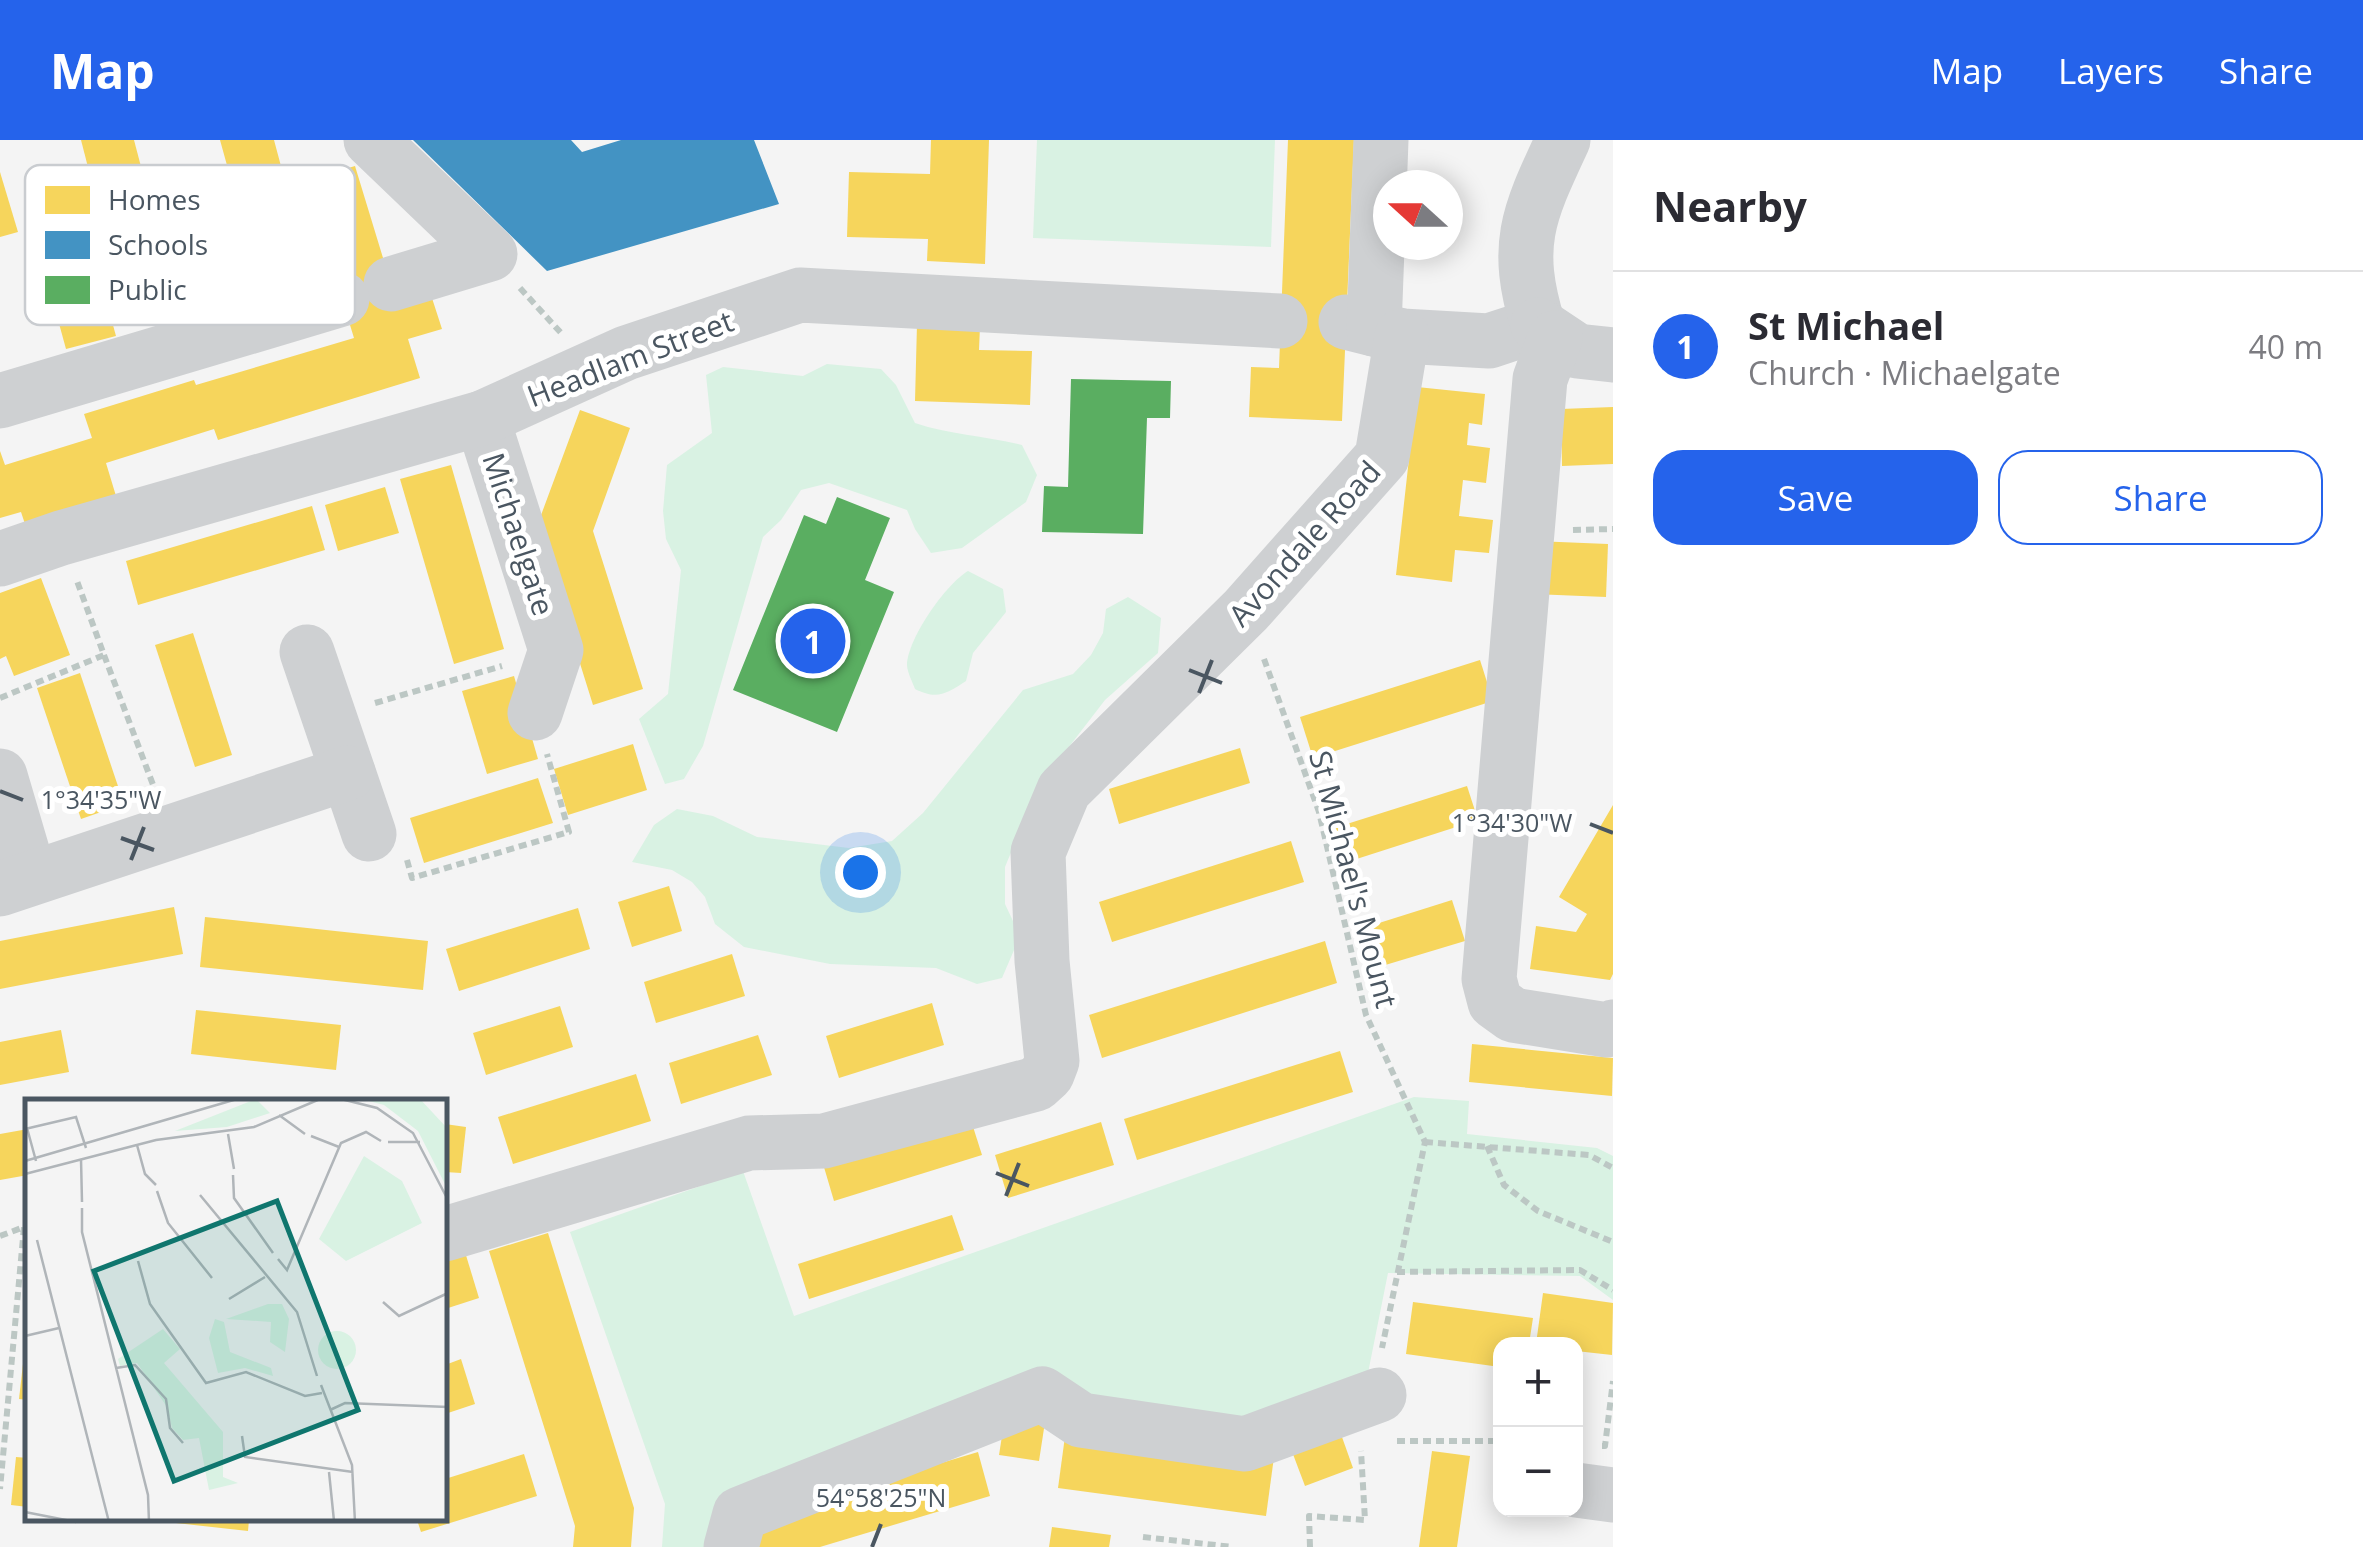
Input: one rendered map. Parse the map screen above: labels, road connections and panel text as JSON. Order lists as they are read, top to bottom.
{
  "streets": {
    "street": ["Headlam Street", "Michaelgate", "Avondale Road"],
    "path": ["St Michael's Mount"]
  },
  "crossings": [
    ["Headlam Street", "Michaelgate"],
    ["Avondale Road", "St Michael's Mount"]
  ],
  "legend": ["Homes", "Schools", "Public"],
  "north": "left",
  "page": {
    "header": "Map",
    "nav": ["Map", "Layers", "Share"],
    "heading": "Nearby",
    "list": [
      {
        "mark": "1",
        "name": "St Michael",
        "note": "Church · Michaelgate",
        "value": "40 m"
      }
    ],
    "buttons": ["Save", "Share"],
    "pins": "1",
    "map_buttons": ["+", "−"]
  },
  "coordinates": ["1°34'35\"W", "1°34'30\"W", "54°58'25\"N"]
}
